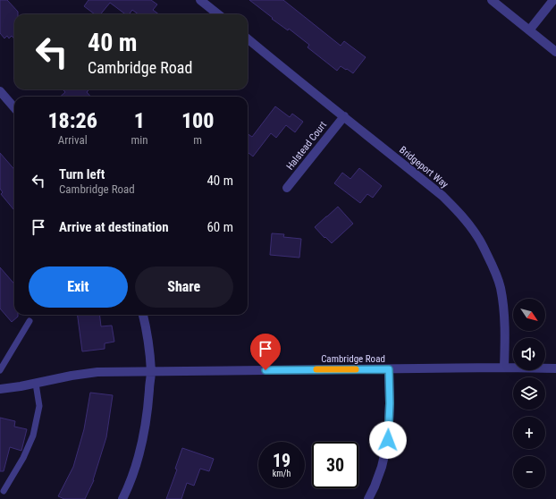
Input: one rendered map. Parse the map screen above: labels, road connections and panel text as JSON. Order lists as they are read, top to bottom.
{
  "streets": {
    "street": ["Halstead Court", "Bridgeport Way", "Cambridge Road"]
  },
  "crossings": [
    ["Halstead Court", "Bridgeport Way"],
    ["Bridgeport Way", "Cambridge Road"]
  ],
  "north": "bottom right",
  "page": {
    "turn": ["40 m", "Cambridge Road"],
    "eta": [
      "18:26",
      "Arrival",
      "1",
      "min",
      "100",
      "m"
    ],
    "list": [
      {
        "name": "Turn left",
        "note": "Cambridge Road",
        "value": "40 m"
      },
      {
        "name": "Arrive at destination",
        "value": "60 m"
      }
    ],
    "buttons": ["Exit", "Share"],
    "map_buttons": ["+", "−"],
    "speed": "19 km/h",
    "limit": "30"
  }
}
